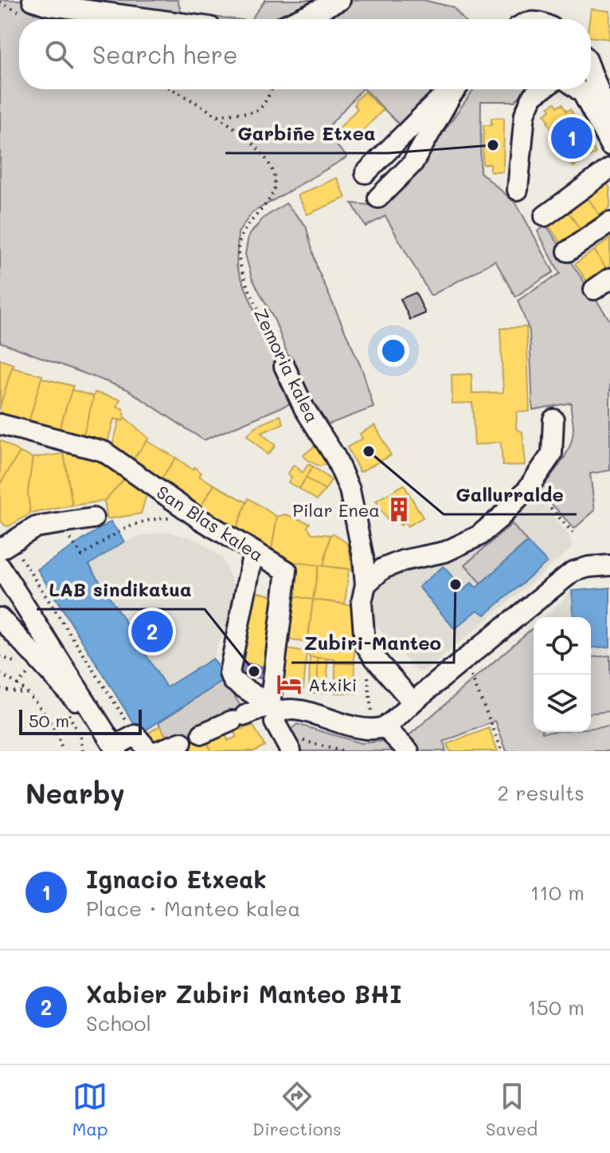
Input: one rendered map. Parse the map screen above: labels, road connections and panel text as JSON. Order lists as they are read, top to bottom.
{
  "streets": {
    "street": ["Zemoria kalea", "San Blas kalea"]
  },
  "places": {
    "other": [
      "Garbiñe Etxea",
      "Gallurralde",
      "Zubiri-Manteo",
      "LAB sindikatua"
    ],
    "building": ["Pilar Enea"],
    "hotel": ["Atxiki"]
  },
  "scale_bar": "50 m",
  "page": {
    "search": "Search here",
    "pins": ["1", "2"],
    "scale": "50 m",
    "heading": ["Nearby", "2 results"],
    "list": [
      {
        "mark": "1",
        "name": "Ignacio Etxeak",
        "note": "Place · Manteo kalea",
        "value": "110 m"
      },
      {
        "mark": "2",
        "name": "Xabier Zubiri Manteo BHI",
        "note": "School",
        "value": "150 m"
      }
    ],
    "nav": ["Map", "Directions", "Saved"]
  }
}
